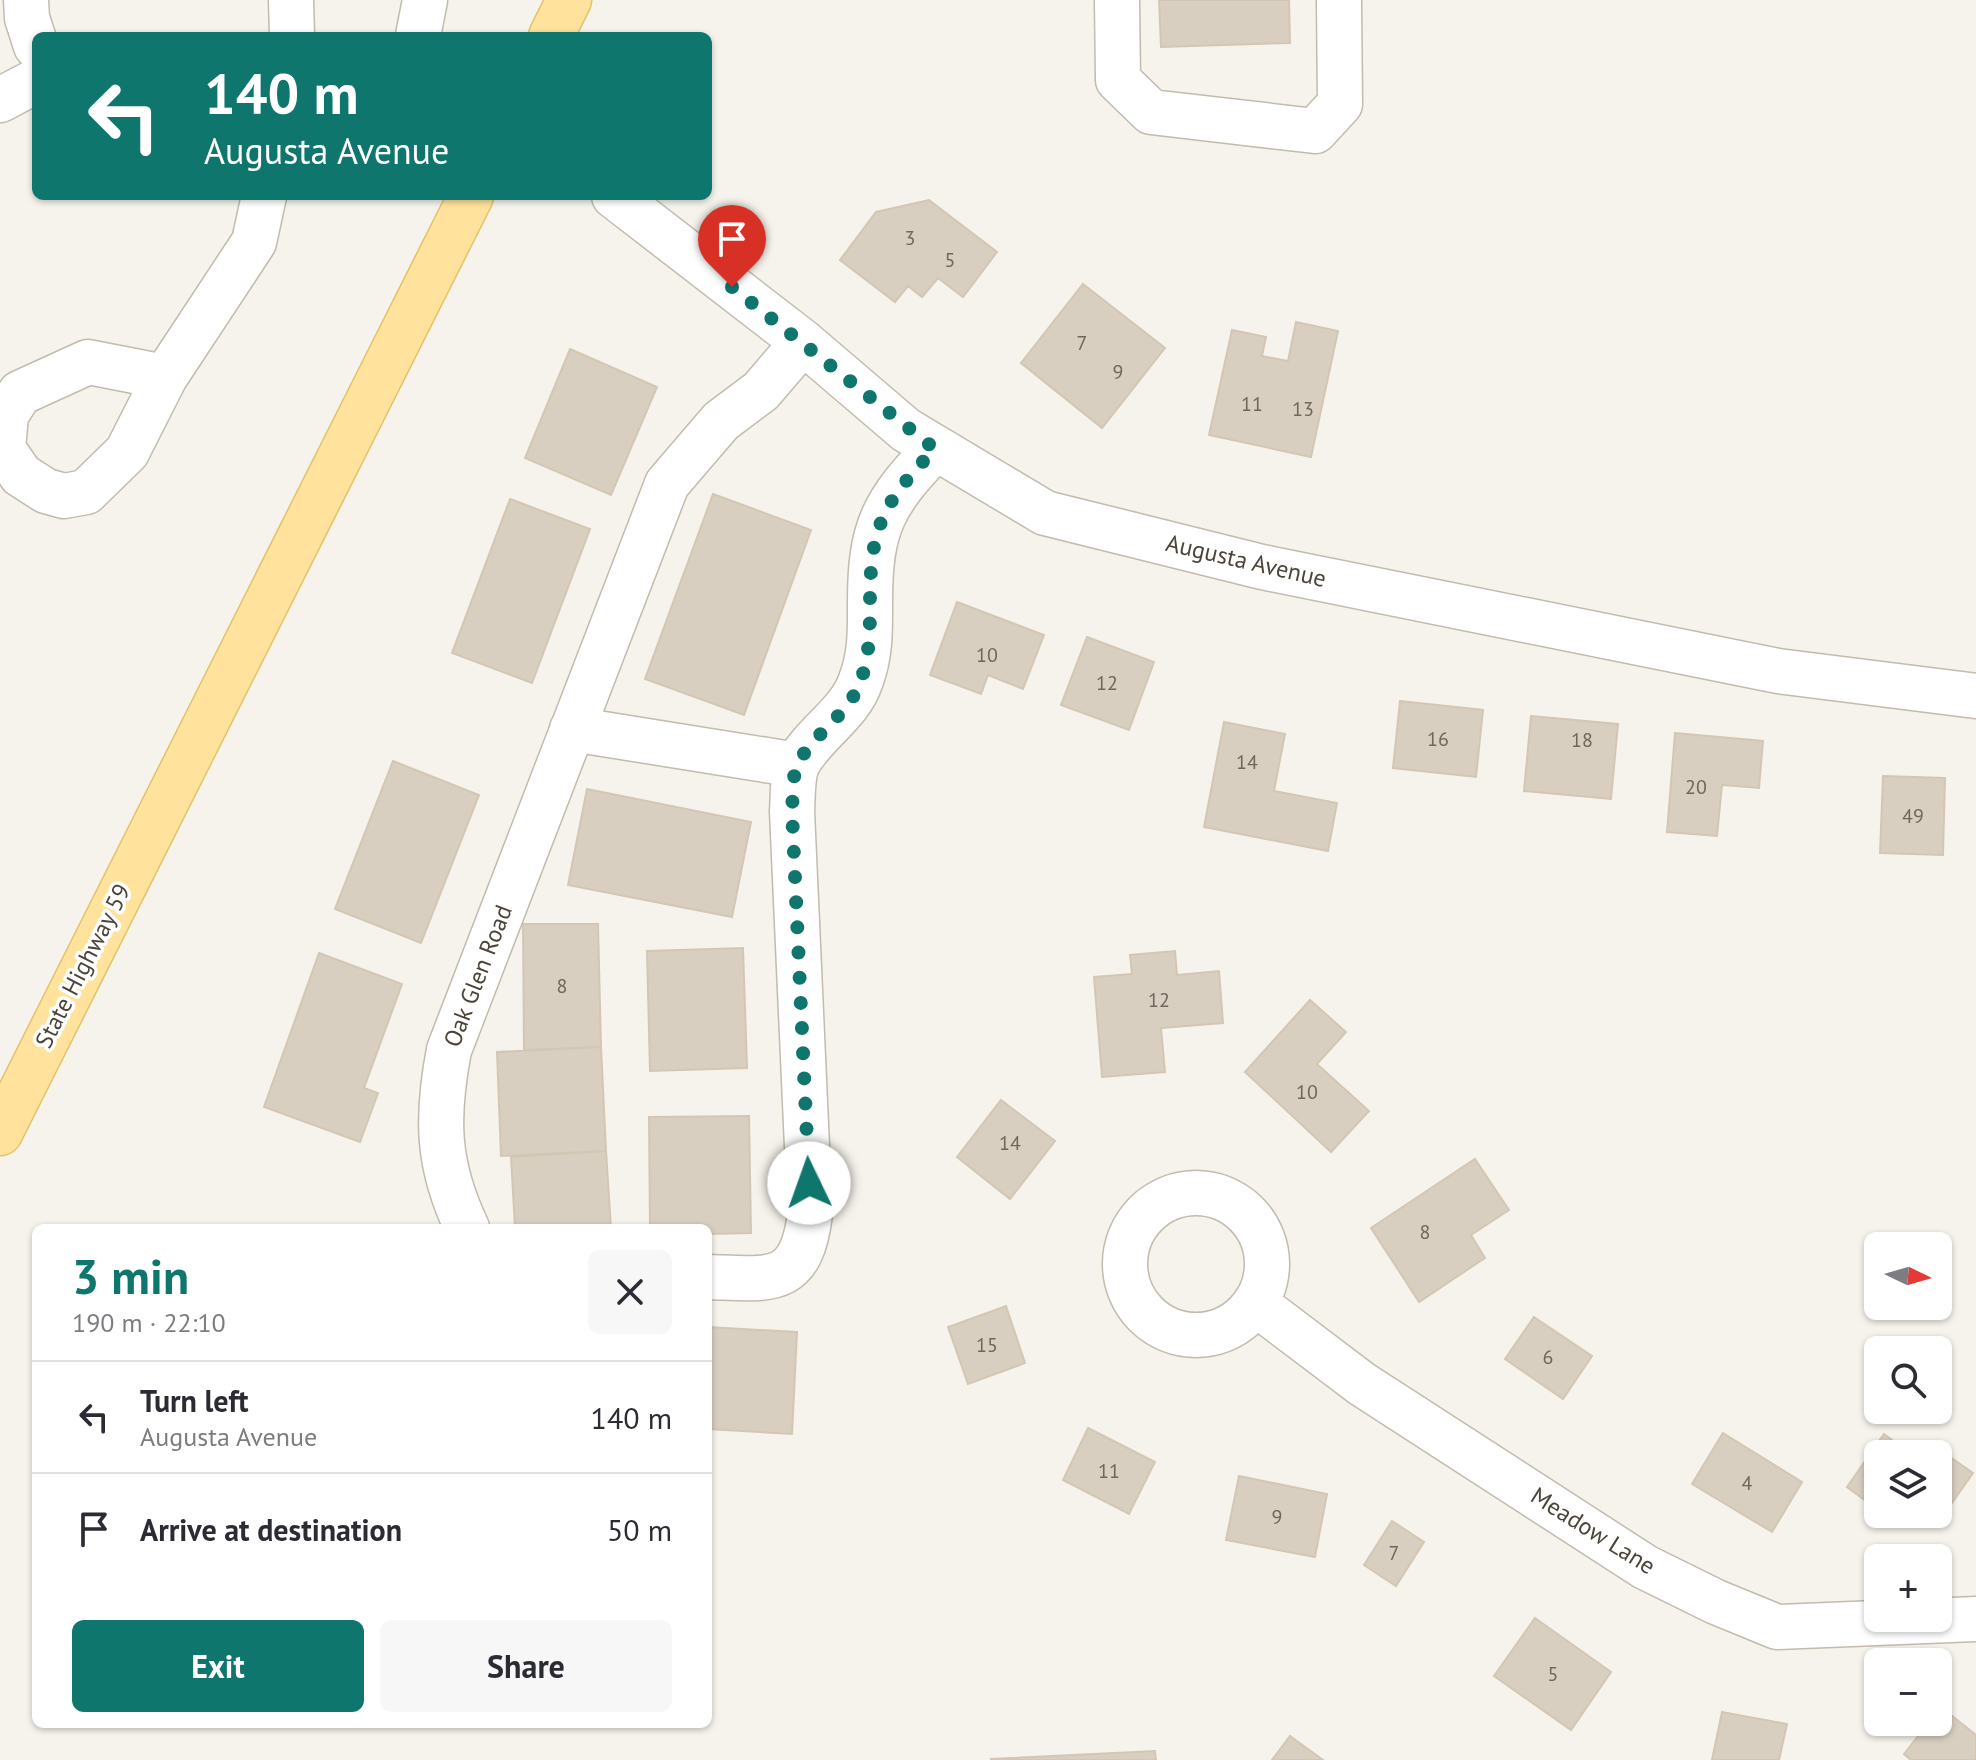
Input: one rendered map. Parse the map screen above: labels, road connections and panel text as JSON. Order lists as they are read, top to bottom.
{
  "streets": {
    "main road": ["State Highway 59"],
    "street": ["Augusta Avenue", "Oak Glen Road", "Meadow Lane"]
  },
  "crossings": [
    ["Augusta Avenue", "Oak Glen Road"]
  ],
  "house_numbers": [
    "3",
    "5",
    "7",
    "9",
    "11",
    "13",
    "10",
    "12",
    "16",
    "18",
    "14",
    "20",
    "49",
    "8",
    "12",
    "10",
    "14",
    "8",
    "15",
    "6",
    "11",
    "4",
    "9",
    "7",
    "5"
  ],
  "north": "right",
  "page": {
    "turn": ["140 m", "Augusta Avenue"],
    "heading": ["3 min", "190 m · 22:10"],
    "map_buttons": ["+", "−"],
    "list": [
      {
        "name": "Turn left",
        "note": "Augusta Avenue",
        "value": "140 m"
      },
      {
        "name": "Arrive at destination",
        "value": "50 m"
      }
    ],
    "buttons": ["Exit", "Share"]
  }
}
